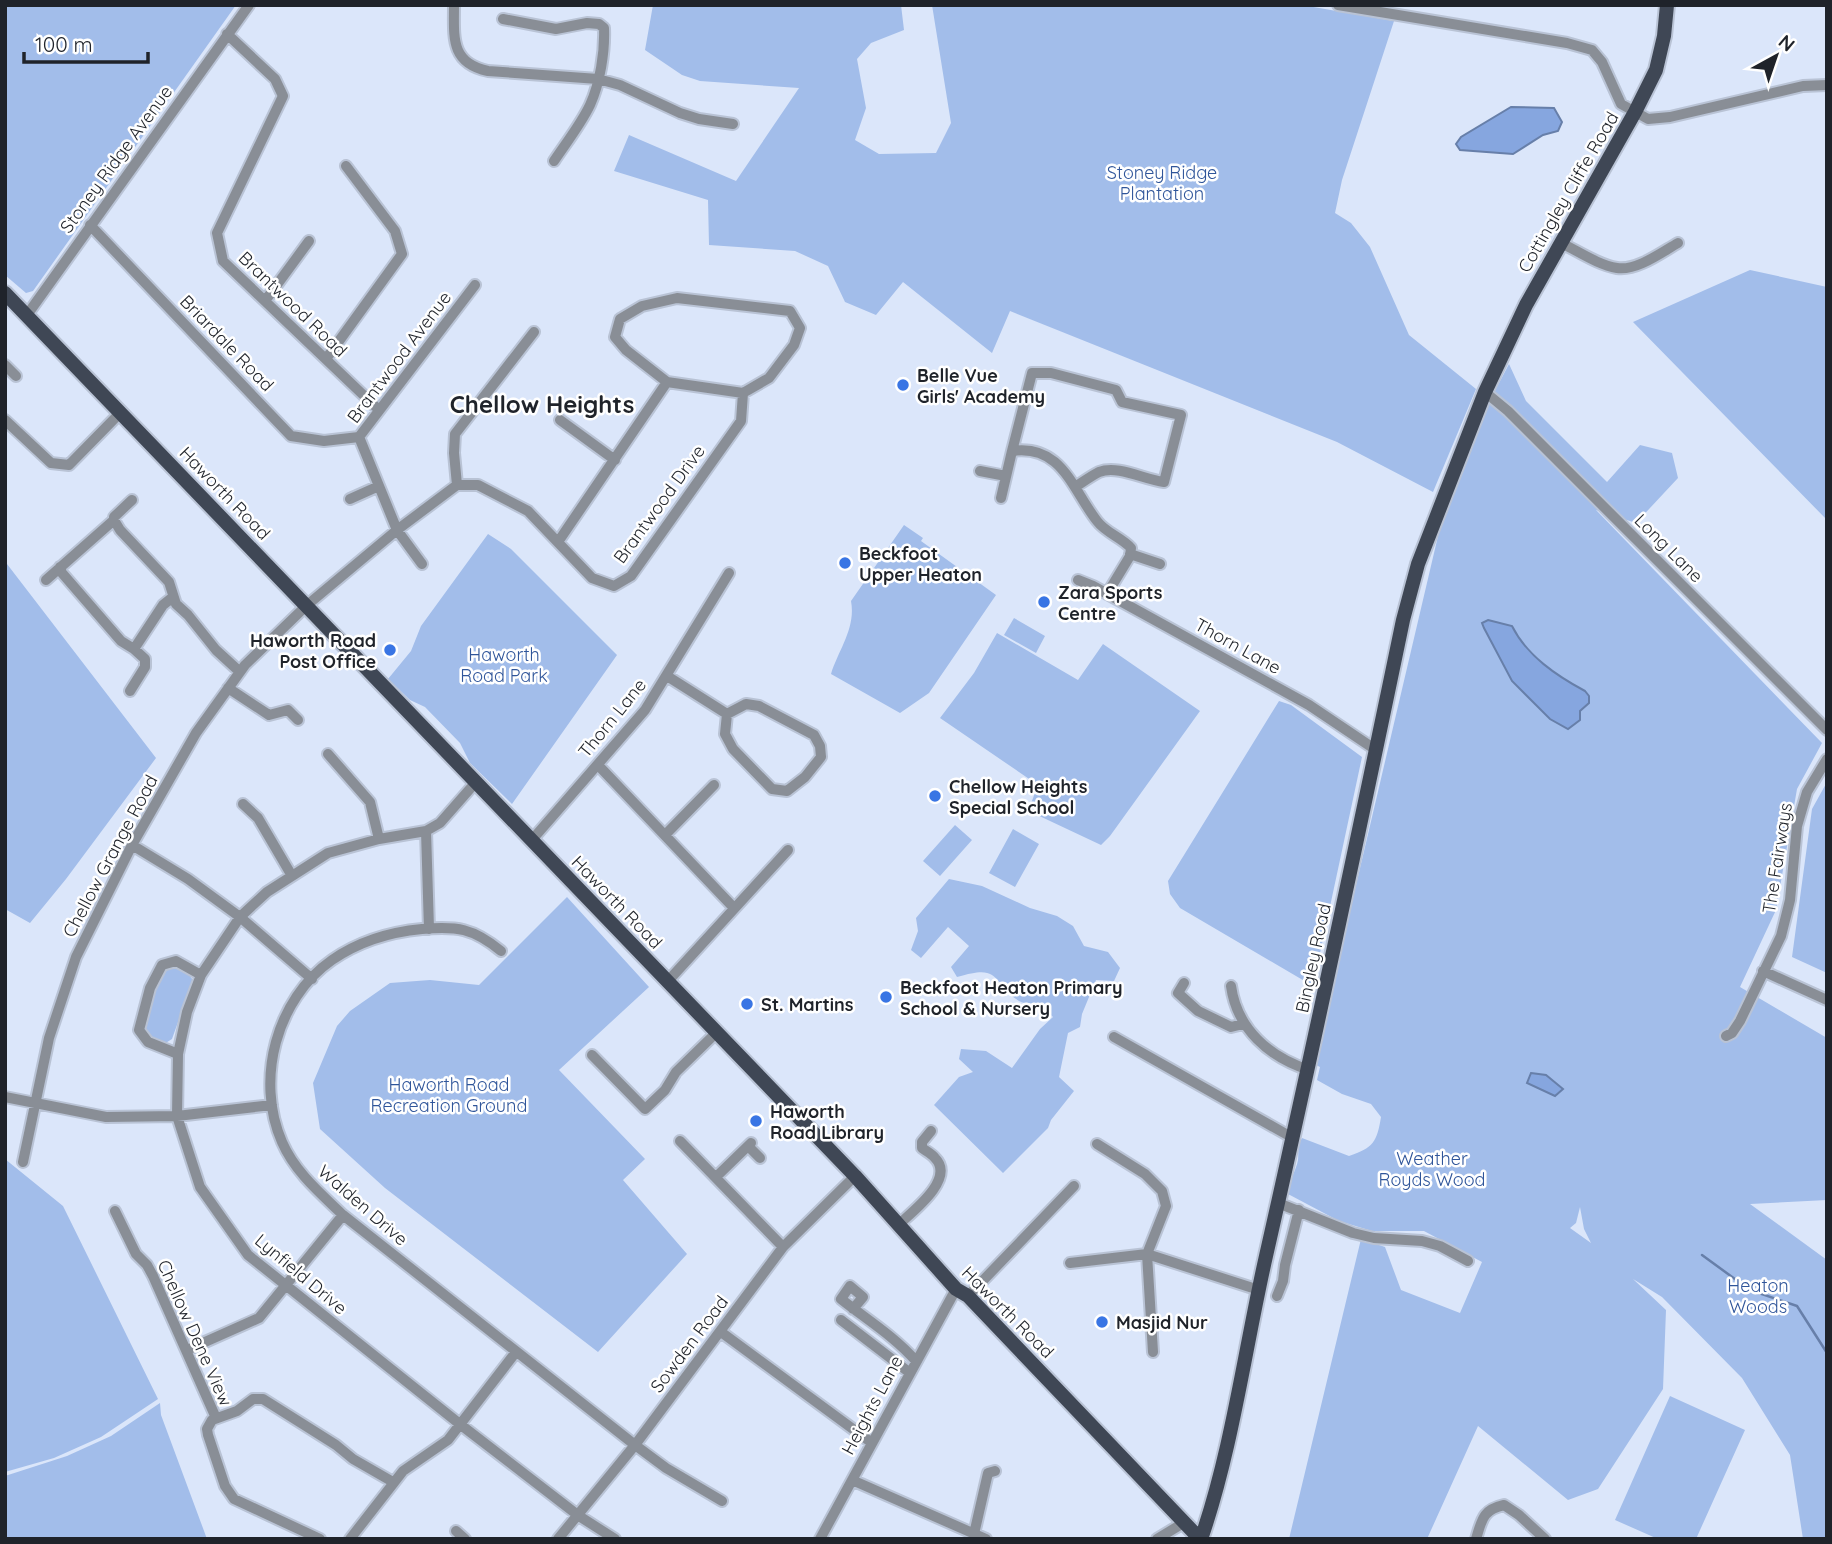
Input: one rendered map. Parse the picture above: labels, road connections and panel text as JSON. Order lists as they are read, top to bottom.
{
  "streets": {
    "main road": ["Cottingley Cliffe Road", "Haworth Road", "Bingley Road"],
    "street": [
      "Stoney Ridge Avenue",
      "Brantwood Road",
      "Briardale Road",
      "Brantwood Avenue",
      "Brantwood Drive",
      "Long Lane",
      "Thorn Lane",
      "Chellow Grange Road",
      "The Fairways",
      "Walden Drive",
      "Lynfield Drive",
      "Chellow Dene View",
      "Sowden Road",
      "Heights Lane"
    ]
  },
  "crossings": [
    ["Stoney Ridge Avenue", "Brantwood Road"],
    ["Stoney Ridge Avenue", "Briardale Road"],
    ["Stoney Ridge Avenue", "Haworth Road"],
    ["Cottingley Cliffe Road", "Long Lane"],
    ["Cottingley Cliffe Road", "Bingley Road"],
    ["Brantwood Road", "Brantwood Avenue"],
    ["Briardale Road", "Brantwood Avenue"],
    ["Haworth Road", "Thorn Lane"],
    ["Haworth Road", "Chellow Grange Road"],
    ["Haworth Road", "Bingley Road"],
    ["Haworth Road", "Sowden Road"],
    ["Haworth Road", "Heights Lane"],
    ["Long Lane", "Bingley Road"],
    ["Thorn Lane", "Bingley Road"],
    ["Walden Drive", "Sowden Road"],
    ["Lynfield Drive", "Sowden Road"]
  ],
  "districts": ["Chellow Heights"],
  "parks": [
    "Stoney Ridge Plantation",
    "Haworth Road Park",
    "Haworth Road Recreation Ground",
    "Weather Royds Wood",
    "Heaton Woods"
  ],
  "places": [
    "Belle Vue Girls' Academy",
    "Beckfoot Upper Heaton",
    "Zara Sports Centre",
    "Haworth Road Post Office",
    "Chellow Heights Special School",
    "Beckfoot Heaton Primary School & Nursery",
    "St. Martins",
    "Haworth Road Library",
    "Masjid Nur"
  ],
  "scale_bar": "100 m",
  "north": "top right"
}
